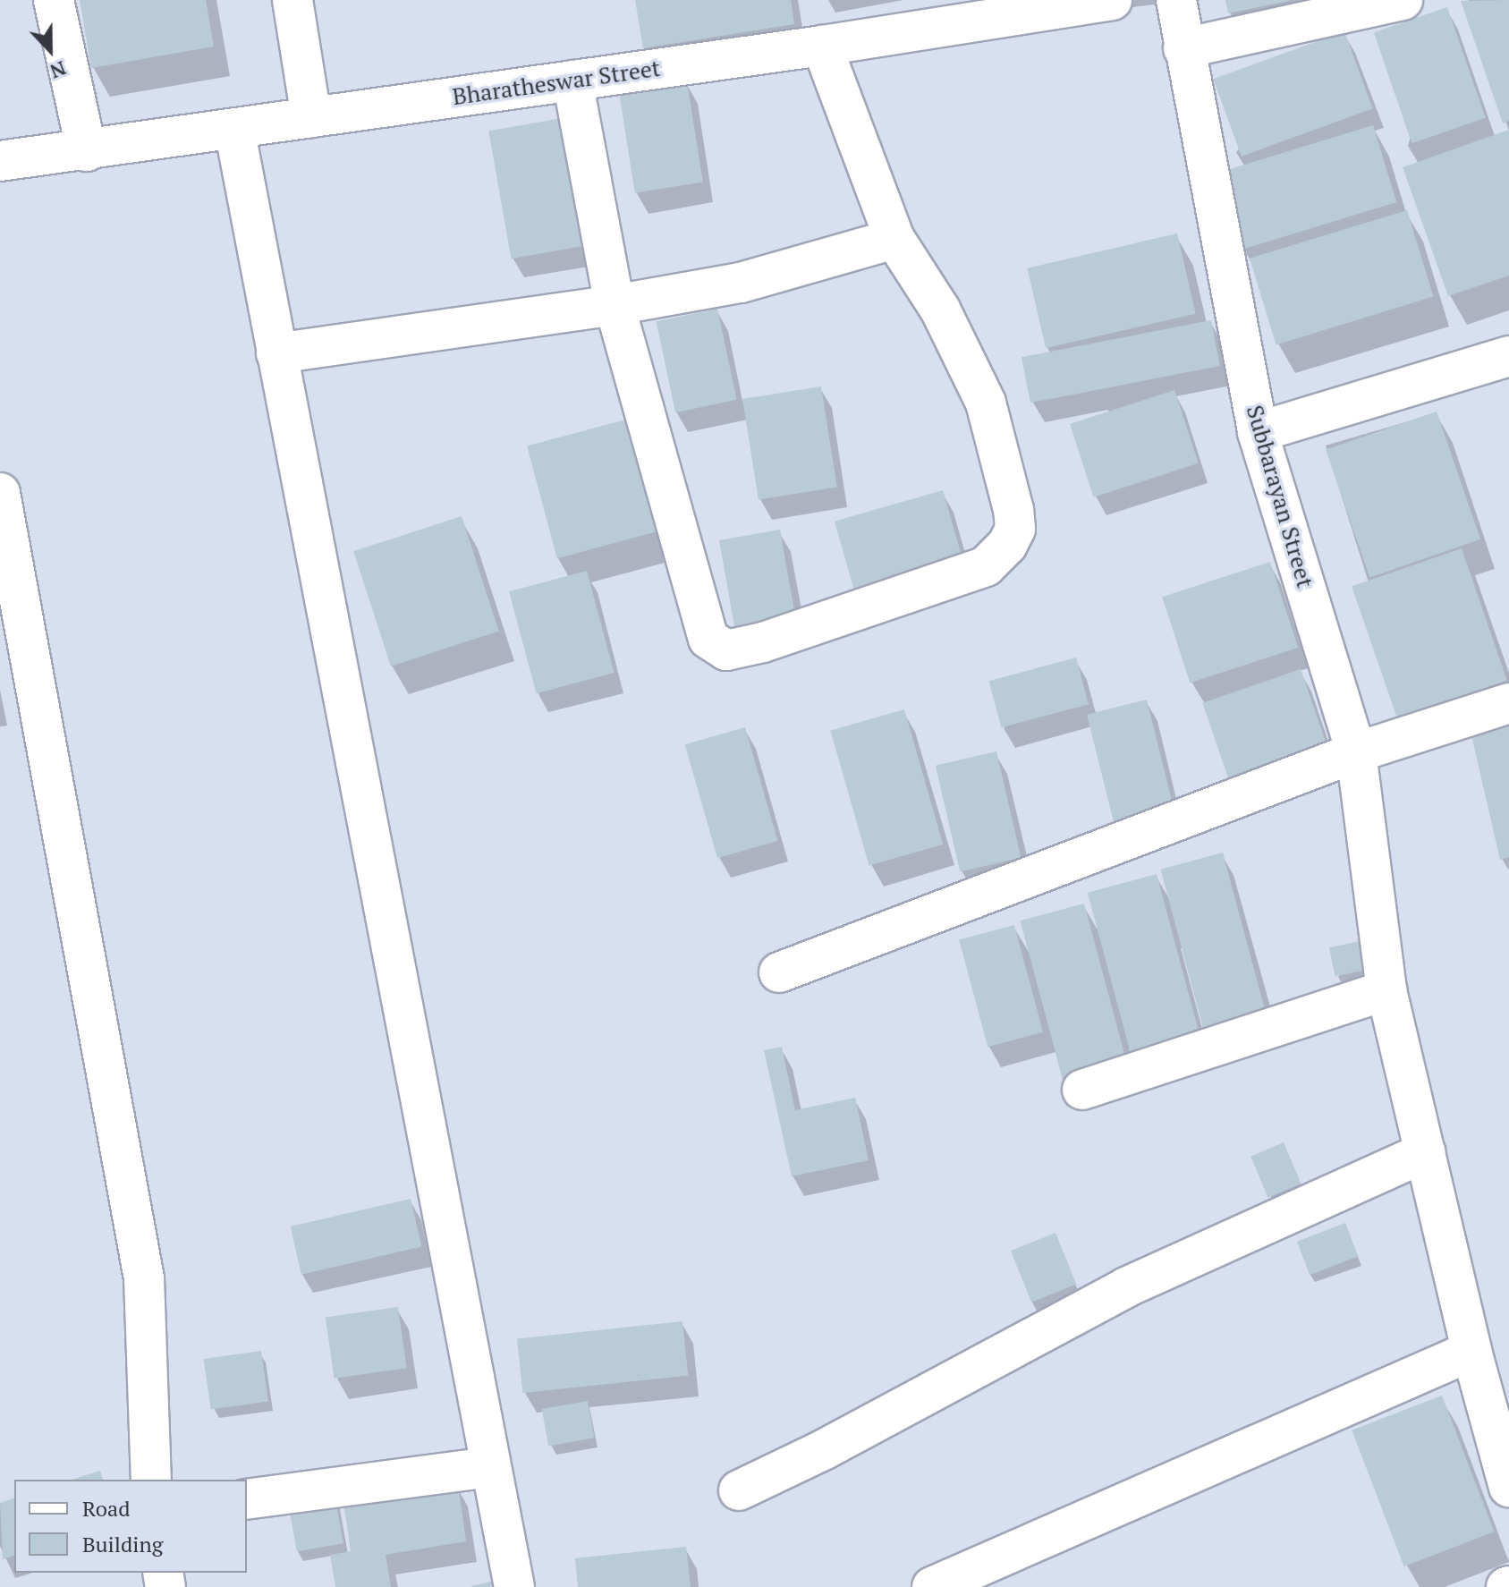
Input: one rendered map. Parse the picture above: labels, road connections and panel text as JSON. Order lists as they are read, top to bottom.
{
  "streets": {
    "street": ["Bharatheswar Street", "Subbarayan Street"]
  },
  "legend": ["Road", "Building"],
  "north": "bottom"
}
